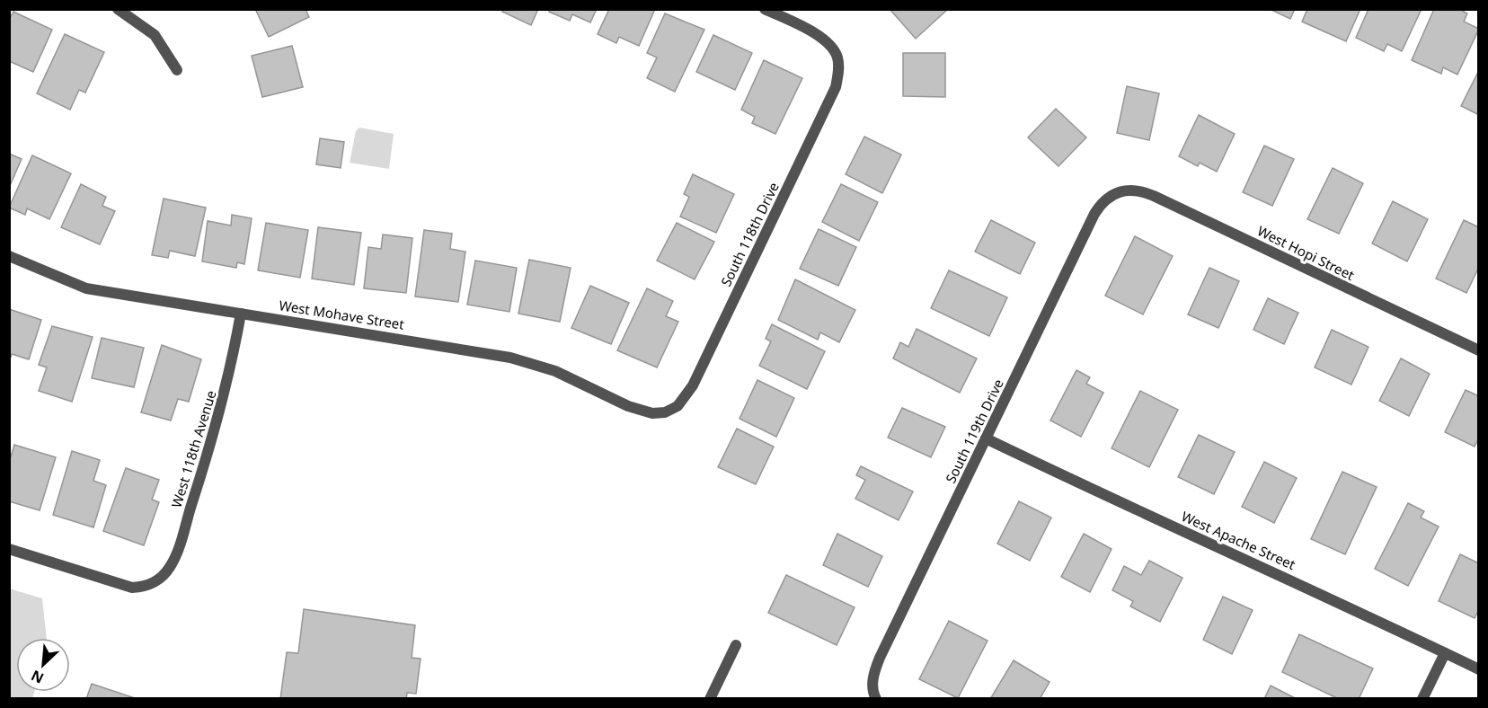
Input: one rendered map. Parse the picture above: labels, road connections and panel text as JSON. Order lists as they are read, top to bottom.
{
  "streets": {
    "street": [
      "South 118th Drive",
      "West Hopi Street",
      "West Mohave Street",
      "South 119th Drive",
      "West 118th Avenue",
      "West Apache Street"
    ]
  },
  "crossings": [
    ["South 118th Drive", "West Mohave Street"],
    ["West Hopi Street", "South 119th Drive"],
    ["West Mohave Street", "West 118th Avenue"],
    ["South 119th Drive", "West Apache Street"]
  ],
  "north": "bottom left"
}
